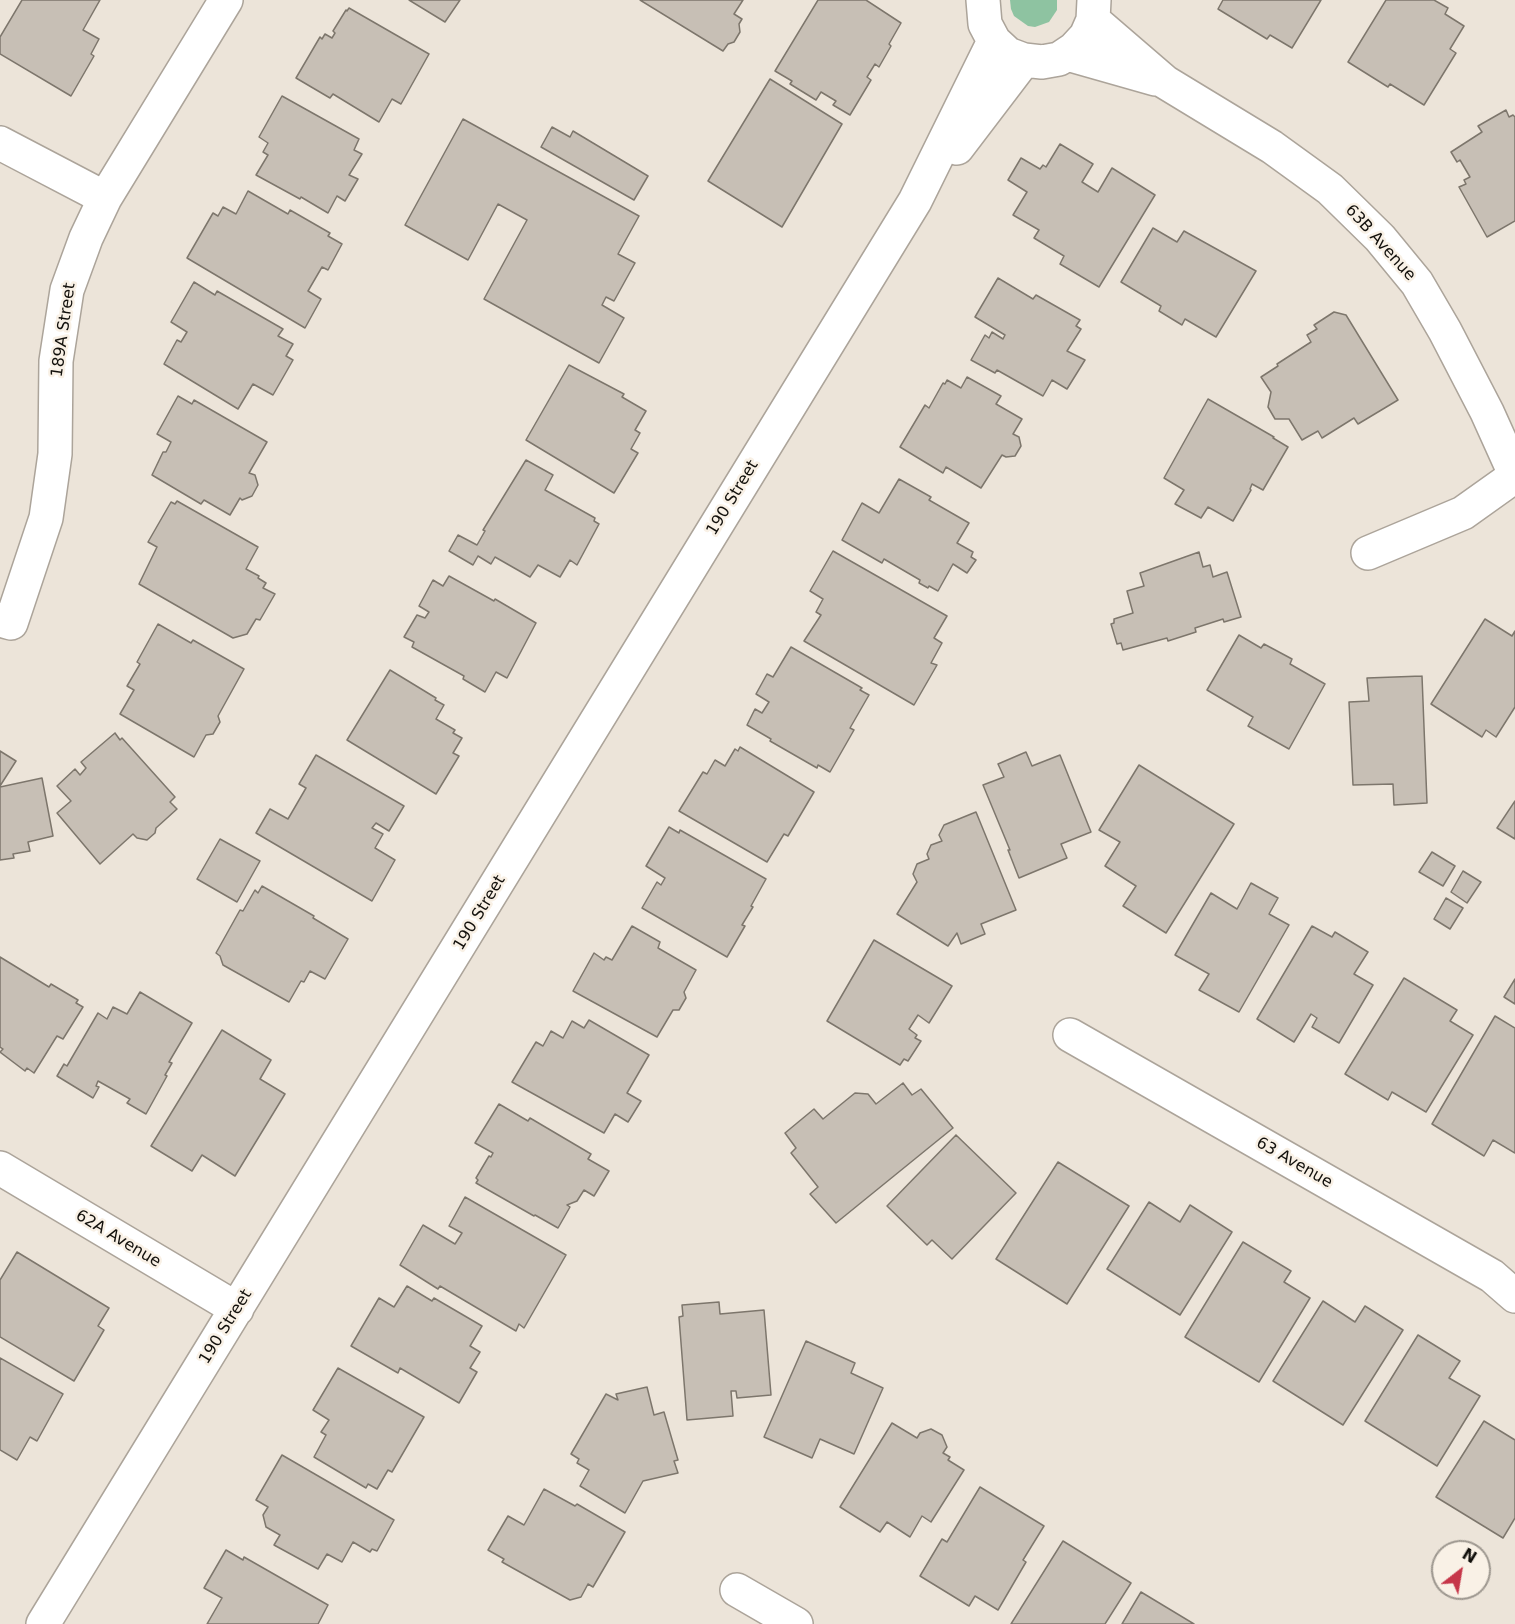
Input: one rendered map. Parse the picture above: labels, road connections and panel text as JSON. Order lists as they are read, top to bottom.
{
  "streets": {
    "street": [
      "63B Avenue",
      "189A Street",
      "190 Street",
      "63 Avenue",
      "62A Avenue"
    ]
  },
  "crossings": [
    ["190 Street", "62A Avenue"]
  ],
  "north": "top right"
}
